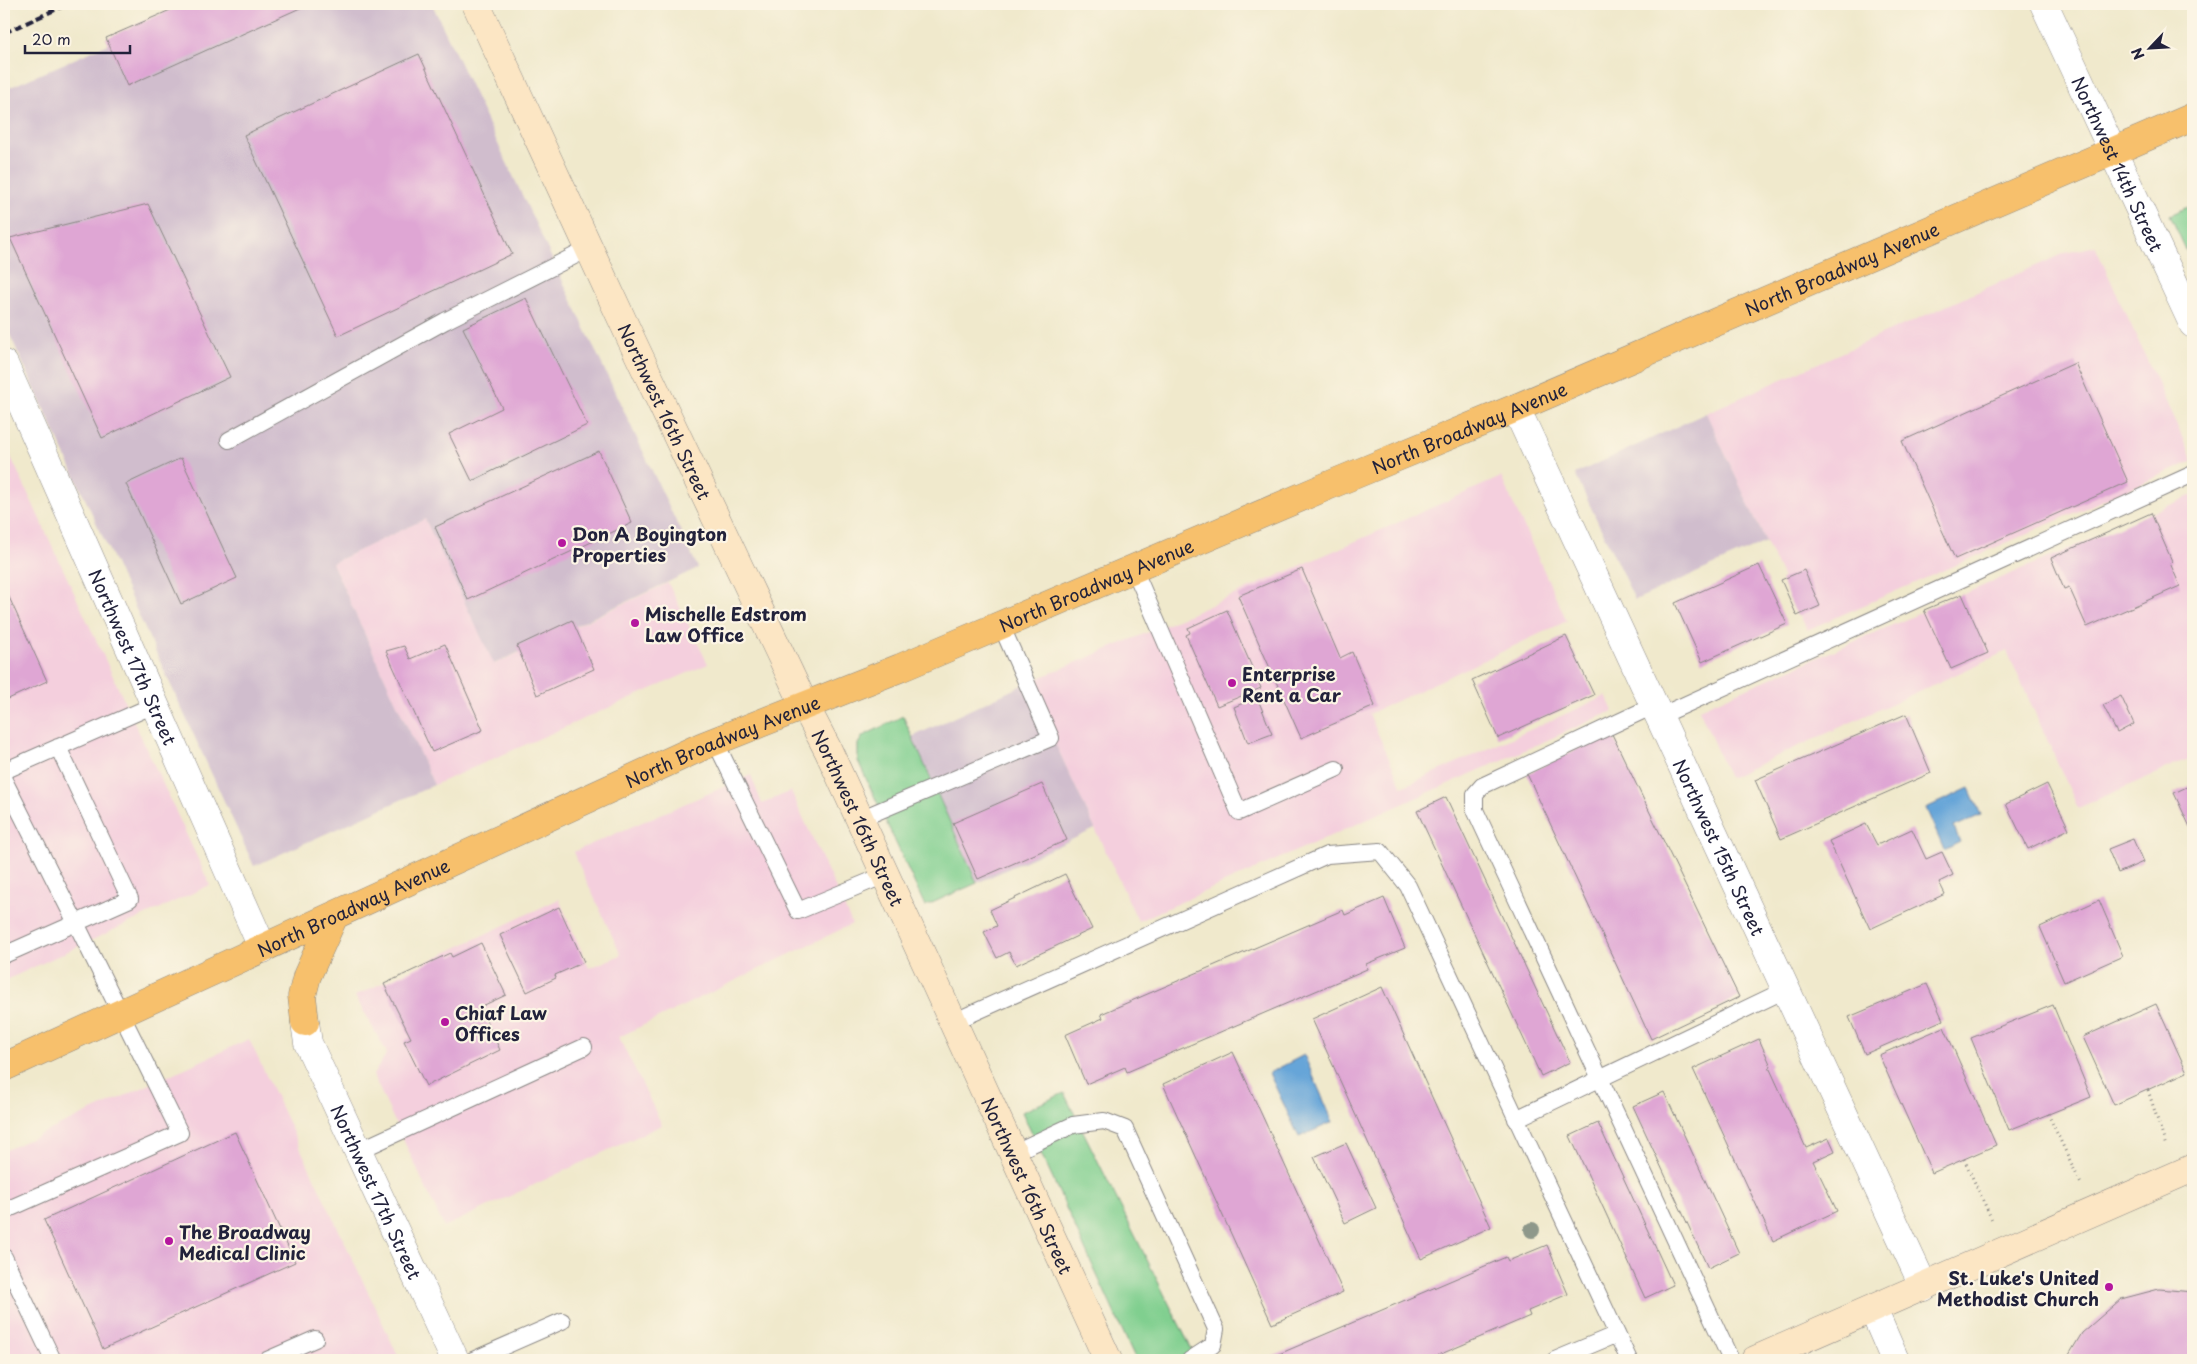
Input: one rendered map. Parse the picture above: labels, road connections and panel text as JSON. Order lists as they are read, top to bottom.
{
  "streets": {
    "main road": ["North Broadway Avenue"],
    "street": [
      "Northwest 14th Street",
      "Northwest 16th Street",
      "Northwest 17th Street",
      "Northwest 15th Street"
    ]
  },
  "crossings": [
    ["Northwest 14th Street", "North Broadway Avenue"],
    ["North Broadway Avenue", "Northwest 16th Street"],
    ["North Broadway Avenue", "Northwest 17th Street"],
    ["North Broadway Avenue", "Northwest 15th Street"]
  ],
  "places": [
    "Don A Boyington Properties",
    "Mischelle Edstrom Law Office",
    "Enterprise Rent a Car",
    "Chiaf Law Offices",
    "The Broadway Medical Clinic",
    "St. Luke's United Methodist Church"
  ],
  "scale_bar": "20 m",
  "north": "bottom left"
}
